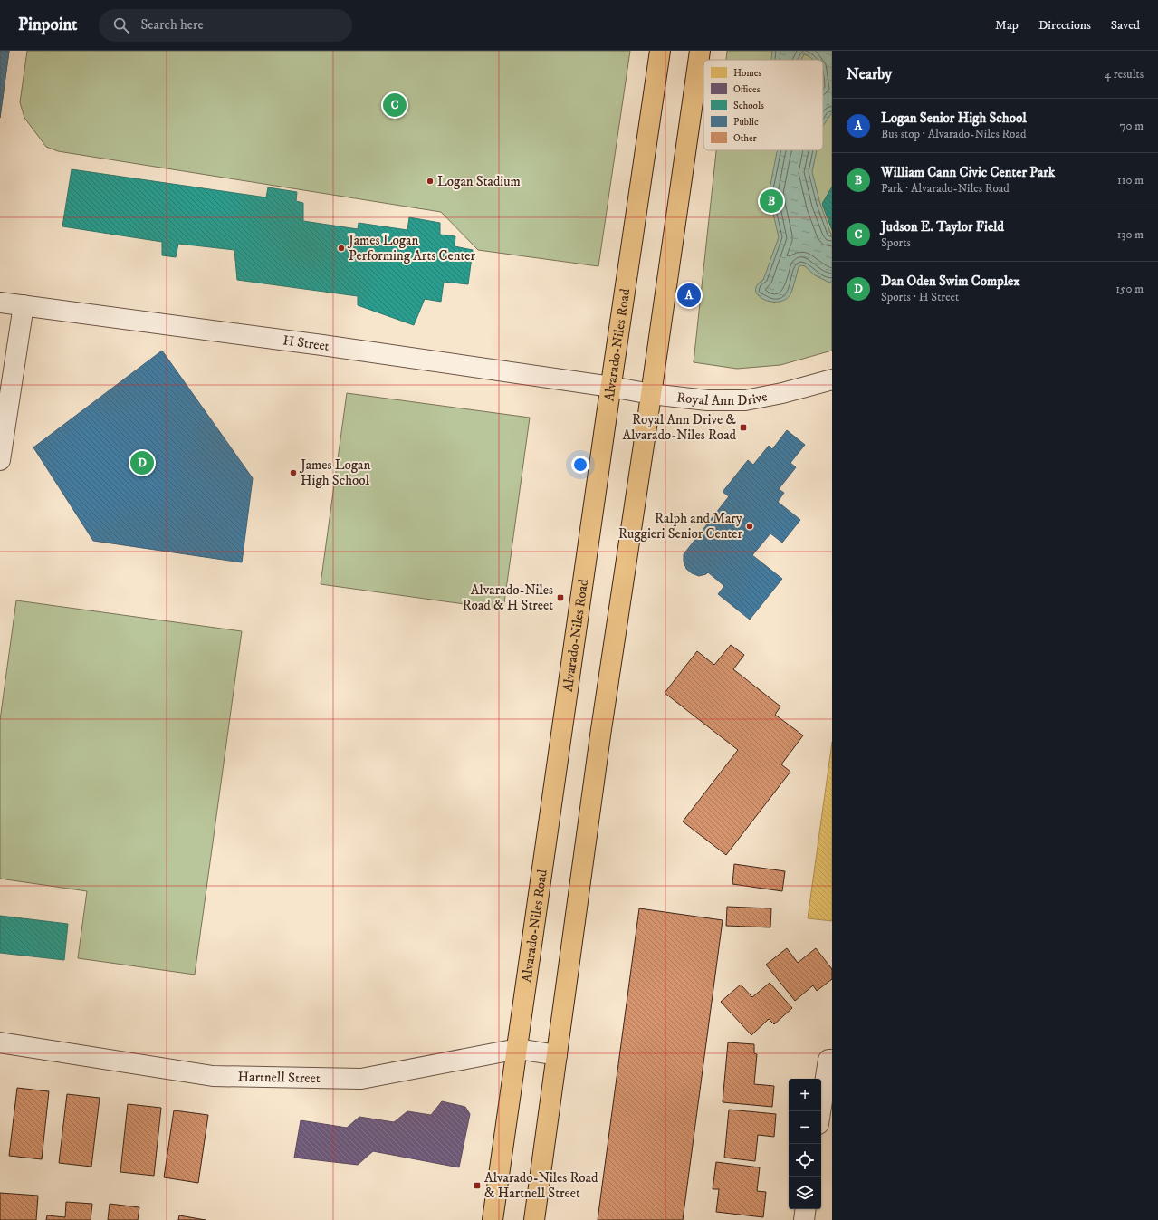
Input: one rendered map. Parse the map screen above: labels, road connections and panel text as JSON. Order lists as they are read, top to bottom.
{
  "streets": {
    "main road": ["Alvarado-Niles Road"],
    "street": ["H Street", "Royal Ann Drive", "Hartnell Street"]
  },
  "crossings": [
    ["H Street", "Alvarado-Niles Road"],
    ["H Street", "Royal Ann Drive"],
    ["Alvarado-Niles Road", "Royal Ann Drive"],
    ["Alvarado-Niles Road", "Hartnell Street"]
  ],
  "places": {
    "other": [
      "Logan Stadium",
      "James Logan Performing Arts Center",
      "James Logan High School",
      "Ralph and Mary Ruggieri Senior Center"
    ],
    "transit": ["Royal Ann Drive & Alvarado-Niles Road", "Alvarado-Niles Road & H Street", "Alvarado-Niles Road & Hartnell Street"]
  },
  "legend": [
    "Homes",
    "Offices",
    "Schools",
    "Public",
    "Other"
  ],
  "page": {
    "header": "Pinpoint",
    "search": "Search here",
    "nav": ["Map", "Directions", "Saved"],
    "heading": ["Nearby", "4 results"],
    "pins": [
      "C",
      "B",
      "A",
      "D"
    ],
    "list": [
      {
        "mark": "A",
        "name": "Logan Senior High School",
        "note": "Bus stop · Alvarado-Niles Road",
        "value": "70 m"
      },
      {
        "mark": "B",
        "name": "William Cann Civic Center Park",
        "note": "Park · Alvarado-Niles Road",
        "value": "110 m"
      },
      {
        "mark": "C",
        "name": "Judson E. Taylor Field",
        "note": "Sports",
        "value": "130 m"
      },
      {
        "mark": "D",
        "name": "Dan Oden Swim Complex",
        "note": "Sports · H Street",
        "value": "150 m"
      }
    ],
    "map_buttons": ["+", "−"]
  }
}
